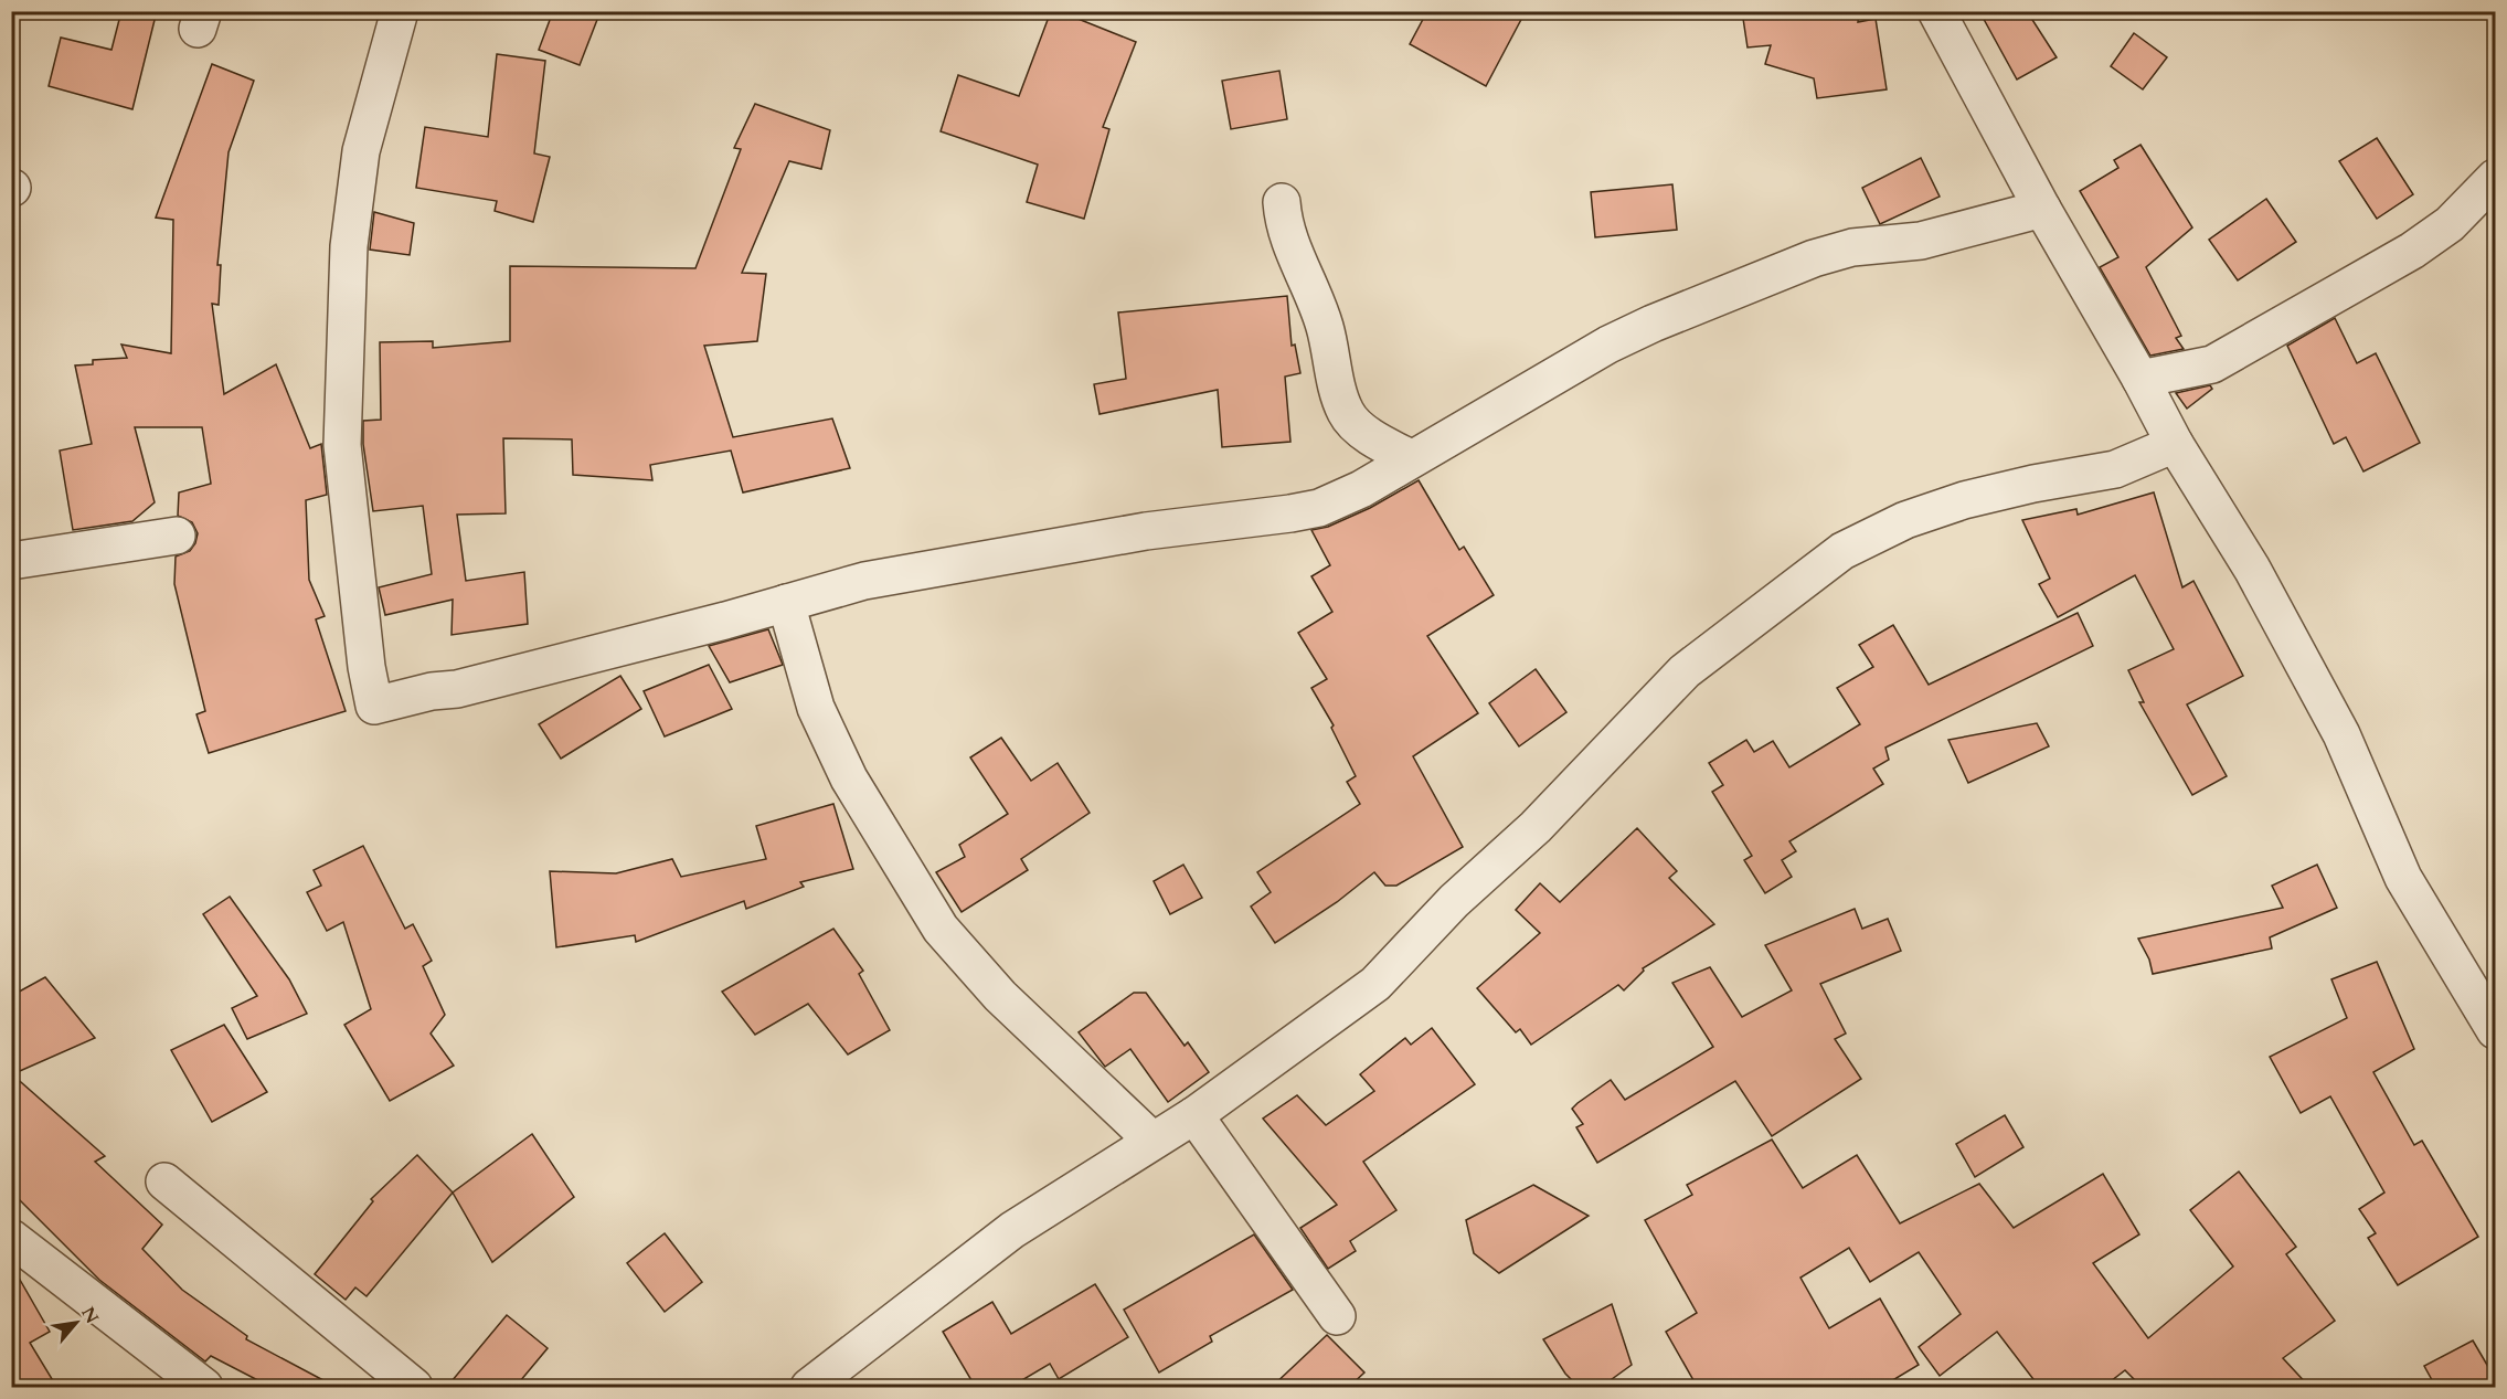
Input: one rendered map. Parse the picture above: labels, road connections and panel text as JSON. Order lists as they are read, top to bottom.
{
  "north": "top right"
}
